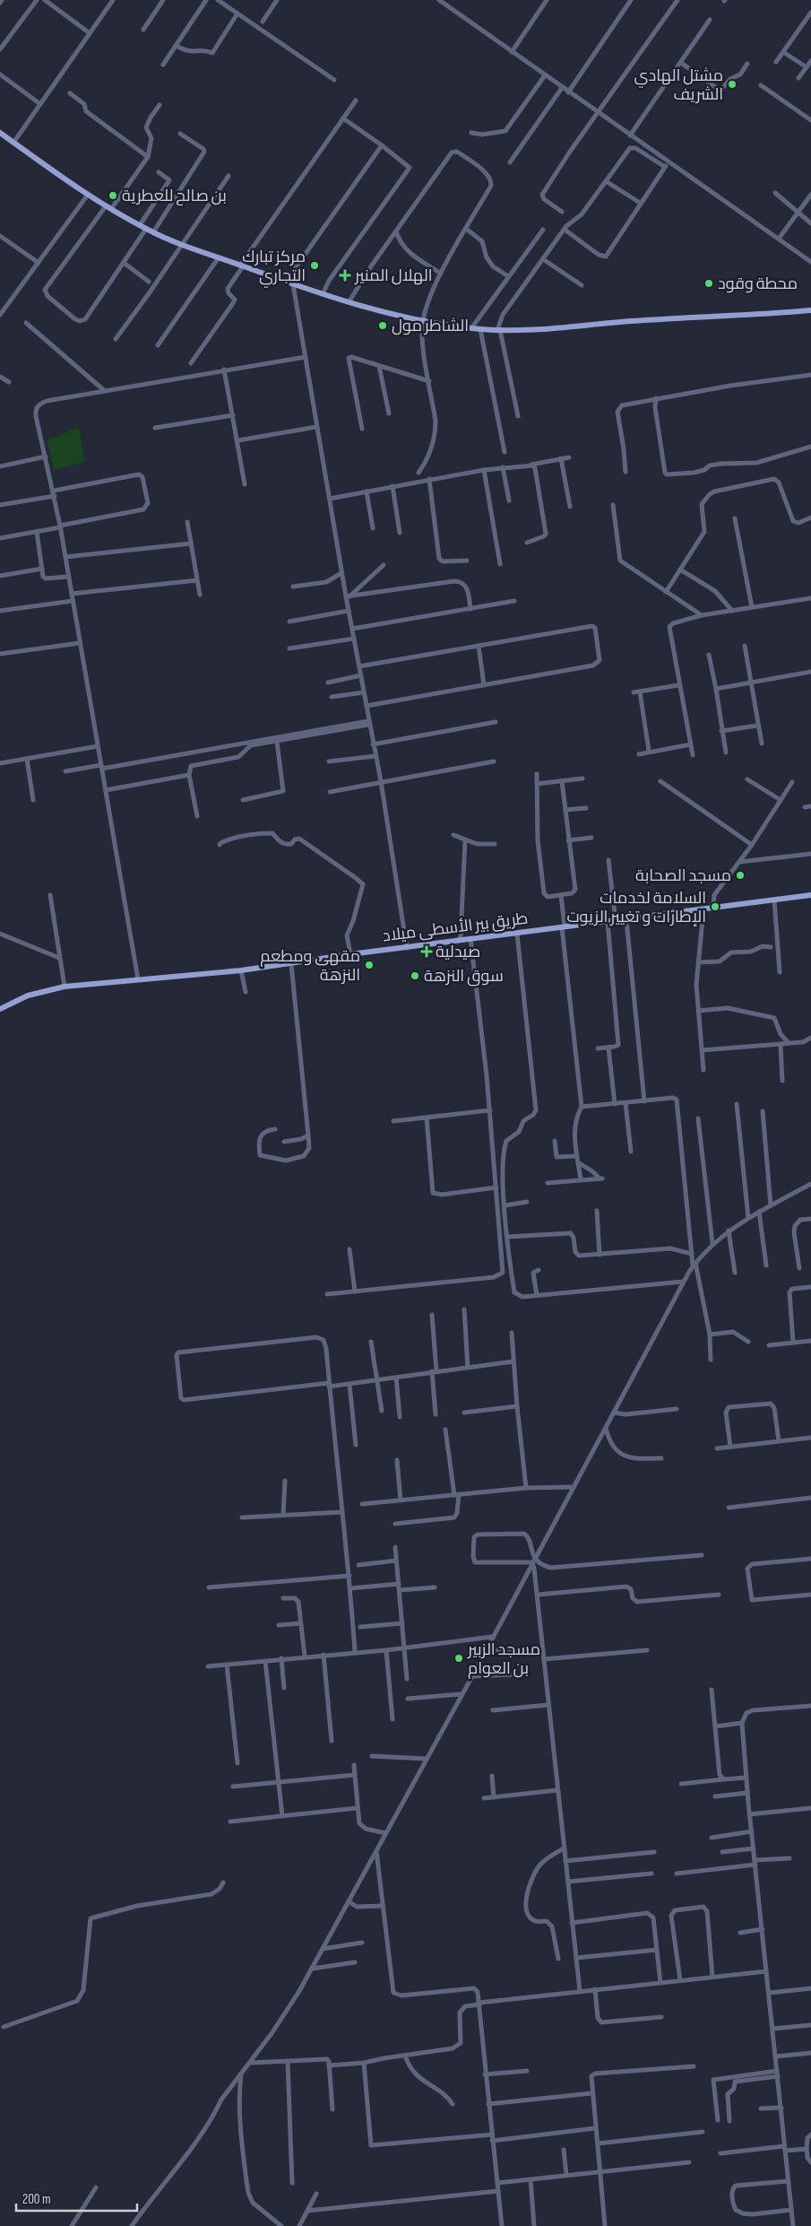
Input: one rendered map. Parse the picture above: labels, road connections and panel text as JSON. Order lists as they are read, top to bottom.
{
  "streets": {
    "main road": ["طريق بير الأسطى ميلاد"]
  },
  "places": {
    "other": [
      "مشتل الهادي الشريف",
      "بن صالح للعطرية",
      "مركز تبارك التجاري",
      "محطة وقود",
      "الشاطر مول",
      "مسجد الصحابة",
      "السلامة لخدمات الإطارات و تغيير الزيوت",
      "مقهى ومطعم النزهة",
      "سوق النزهة",
      "مسجد الزبير بن العوام"
    ],
    "health": ["الهلال المنير", "صيدلية"]
  },
  "scale_bar": "200 m"
}
